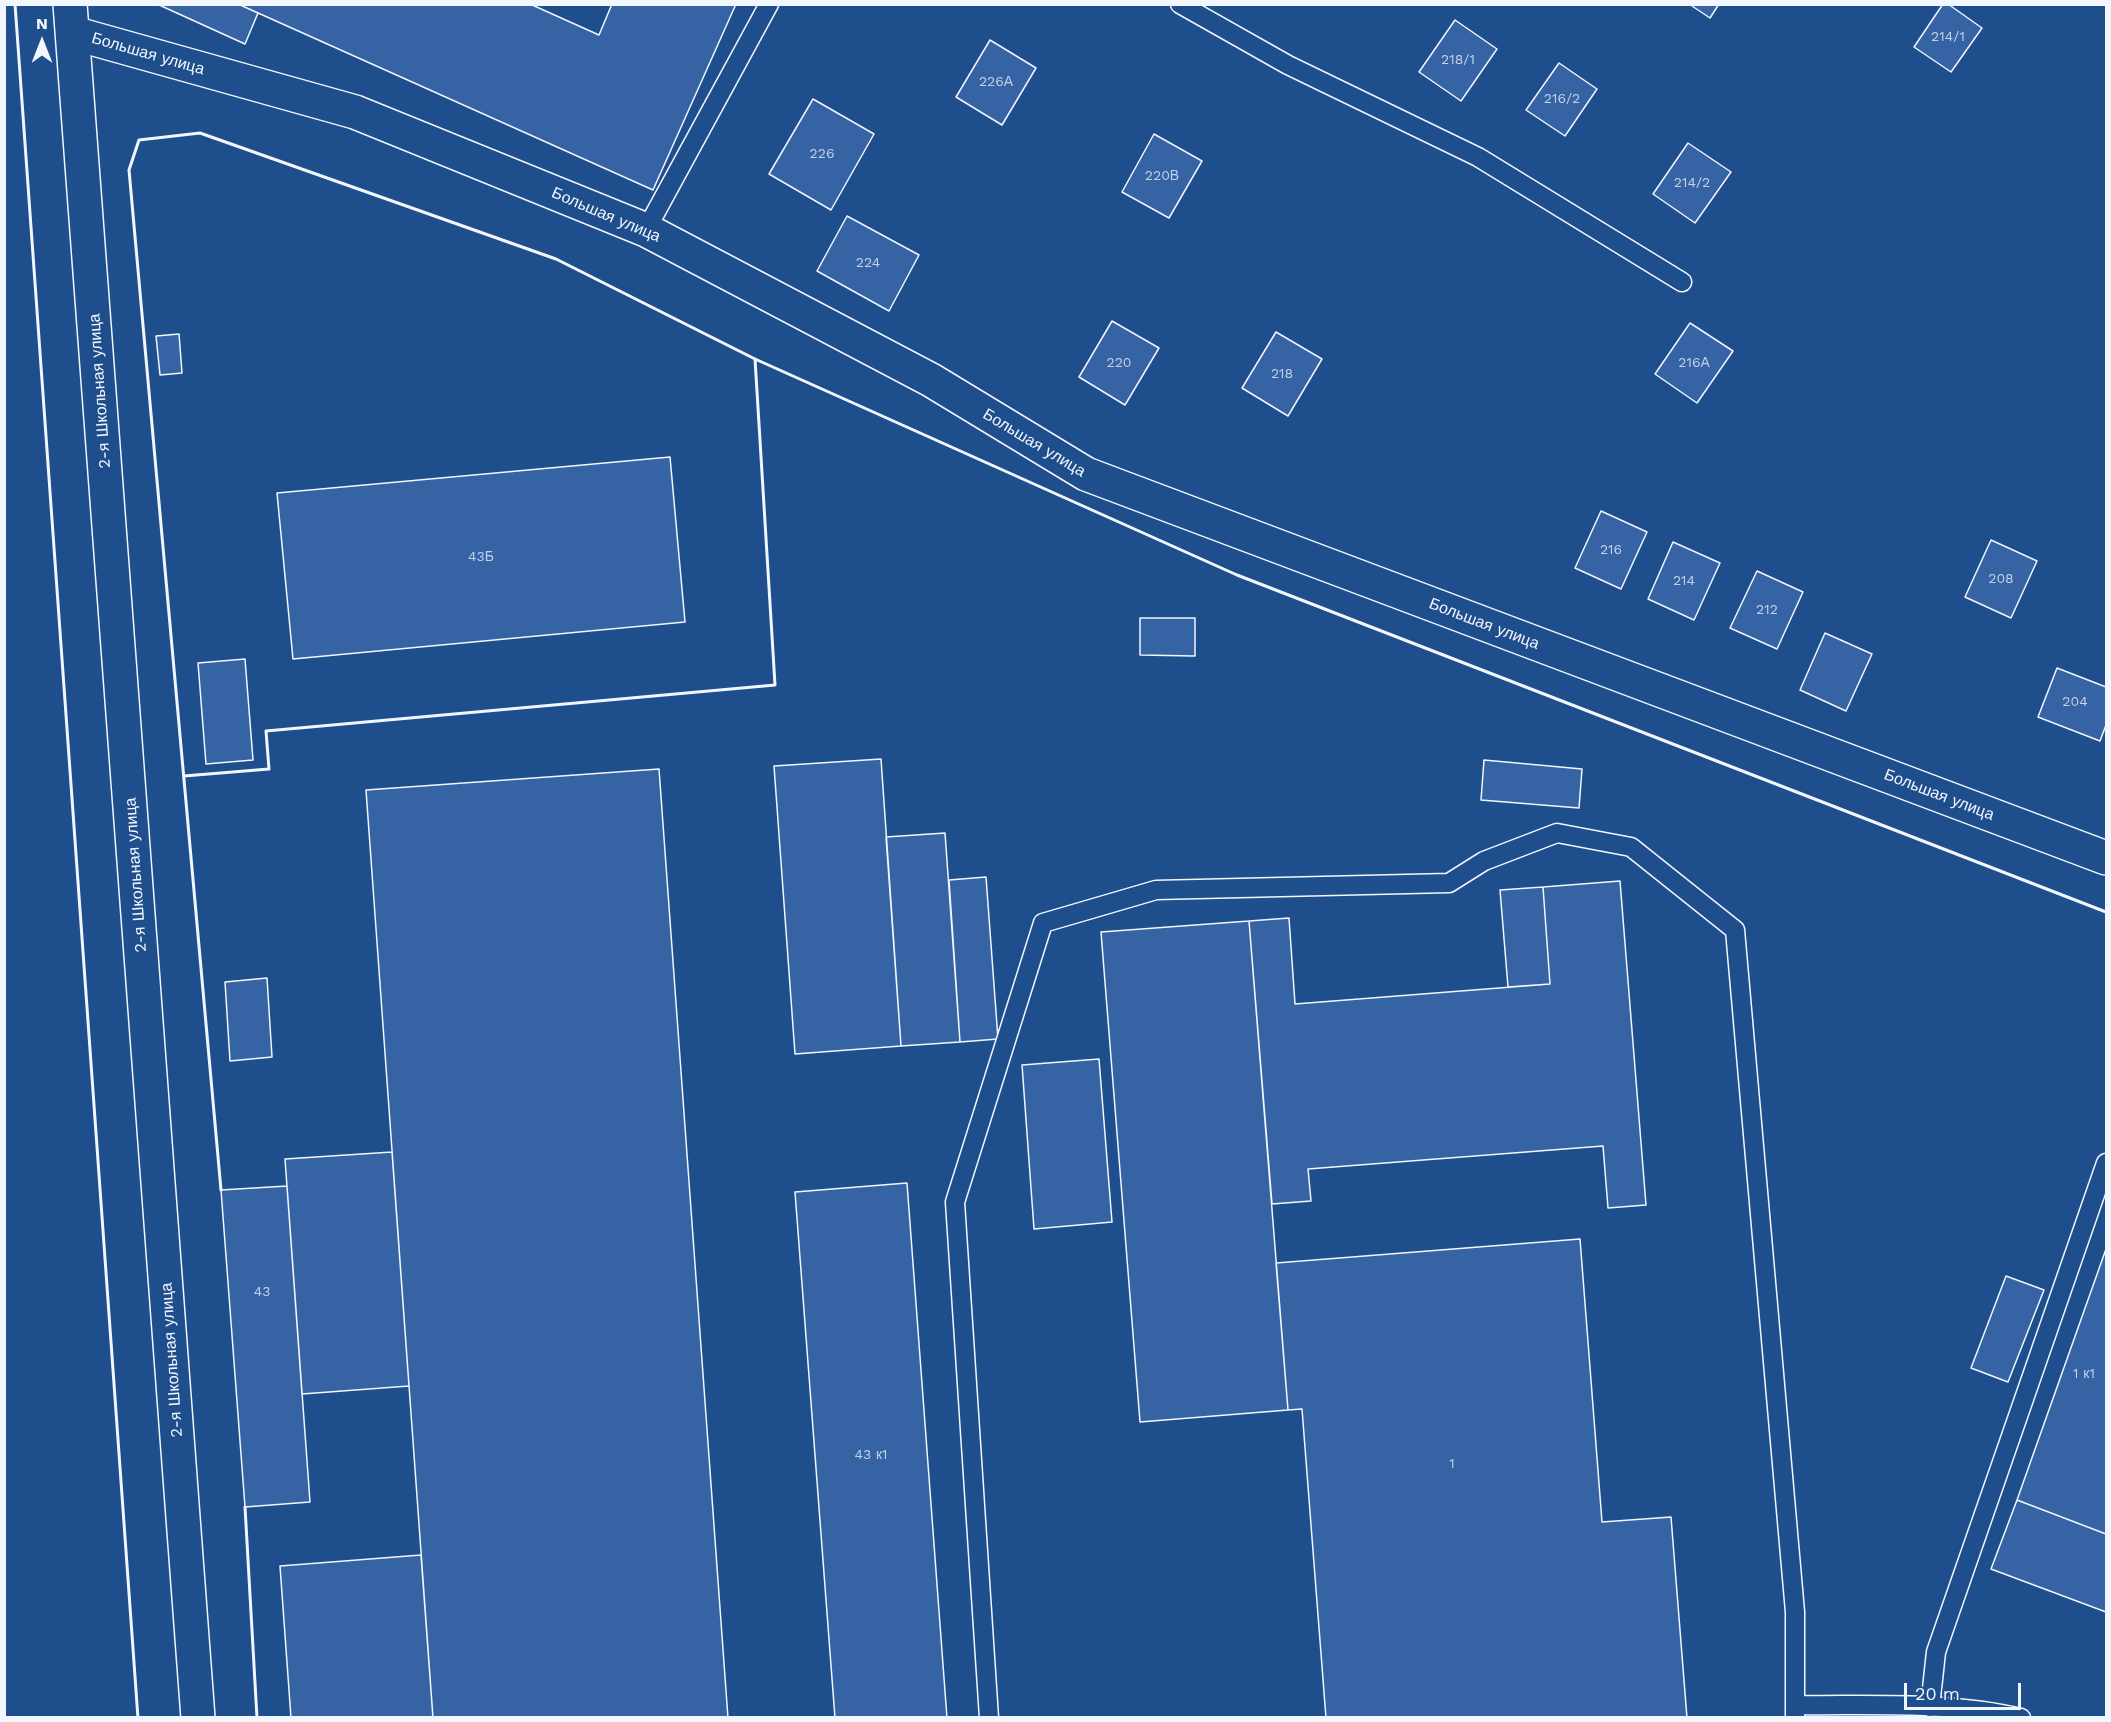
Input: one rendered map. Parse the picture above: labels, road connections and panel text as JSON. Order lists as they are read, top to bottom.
{
  "streets": {
    "street": ["Большая улица", "2-я Школьная улица"]
  },
  "crossings": [
    ["Большая улица", "2-я Школьная улица"]
  ],
  "house_numbers": [
    "214/1",
    "218/1",
    "226А",
    "216/2",
    "226",
    "220В",
    "214/2",
    "224",
    "220",
    "216А",
    "218",
    "216",
    "43Б",
    "208",
    "214",
    "212",
    "204",
    "43",
    "1 к1",
    "43 к1",
    "1"
  ],
  "scale_bar": "20 m",
  "north": "top"
}
